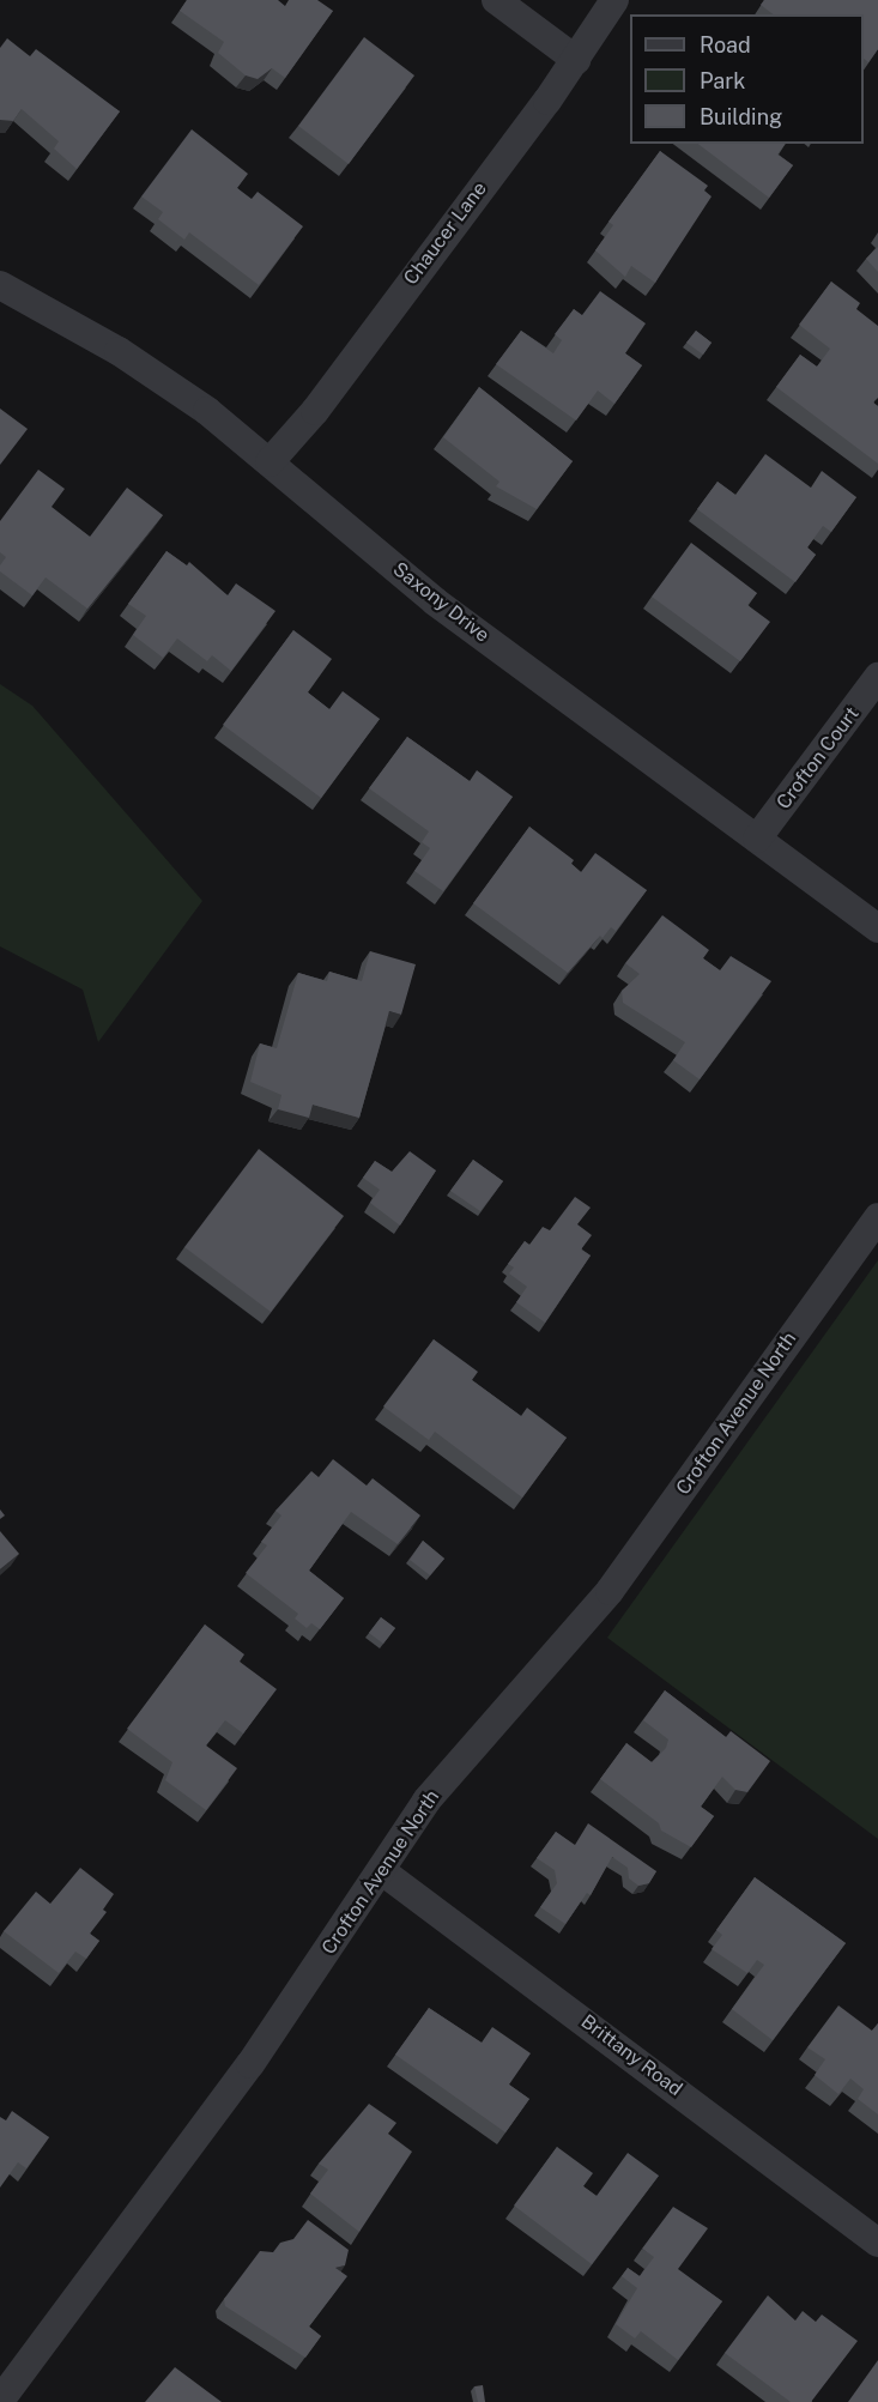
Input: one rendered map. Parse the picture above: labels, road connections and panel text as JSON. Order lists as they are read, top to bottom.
{
  "streets": {
    "street": [
      "Chaucer Lane",
      "Saxony Drive",
      "Crofton Court",
      "Crofton Avenue North",
      "Brittany Road"
    ]
  },
  "crossings": [
    ["Chaucer Lane", "Saxony Drive"],
    ["Saxony Drive", "Crofton Court"],
    ["Crofton Avenue North", "Brittany Road"]
  ],
  "legend": ["Road", "Park", "Building"]
}
